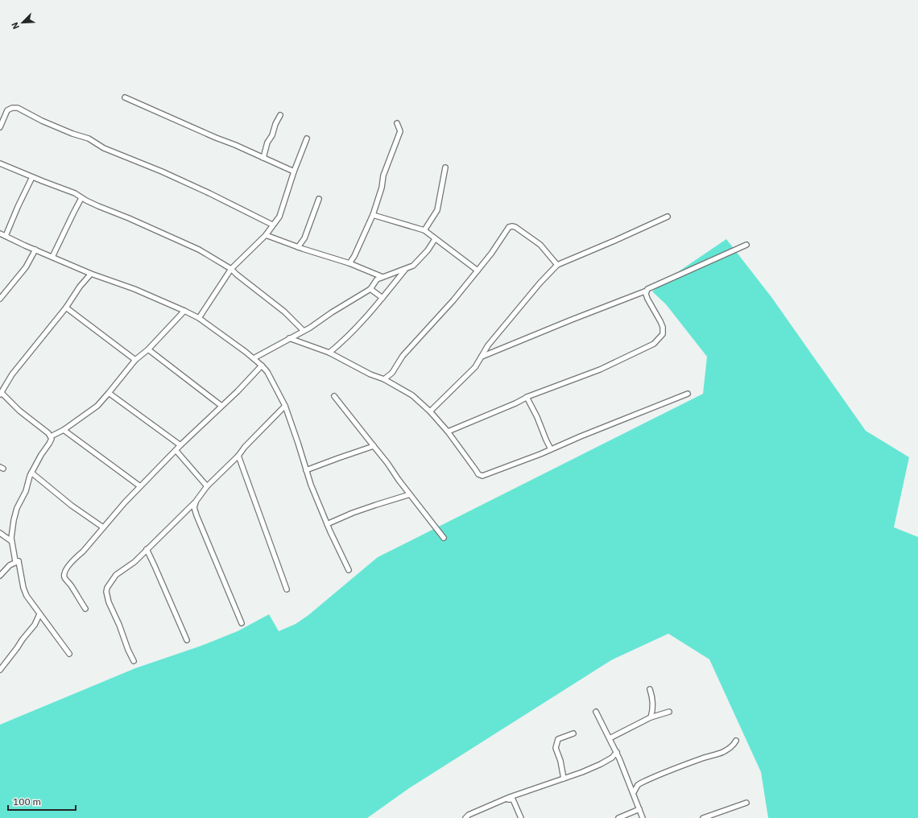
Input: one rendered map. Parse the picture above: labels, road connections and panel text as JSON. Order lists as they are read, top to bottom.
{
  "scale_bar": "100 m",
  "north": "bottom left"
}
